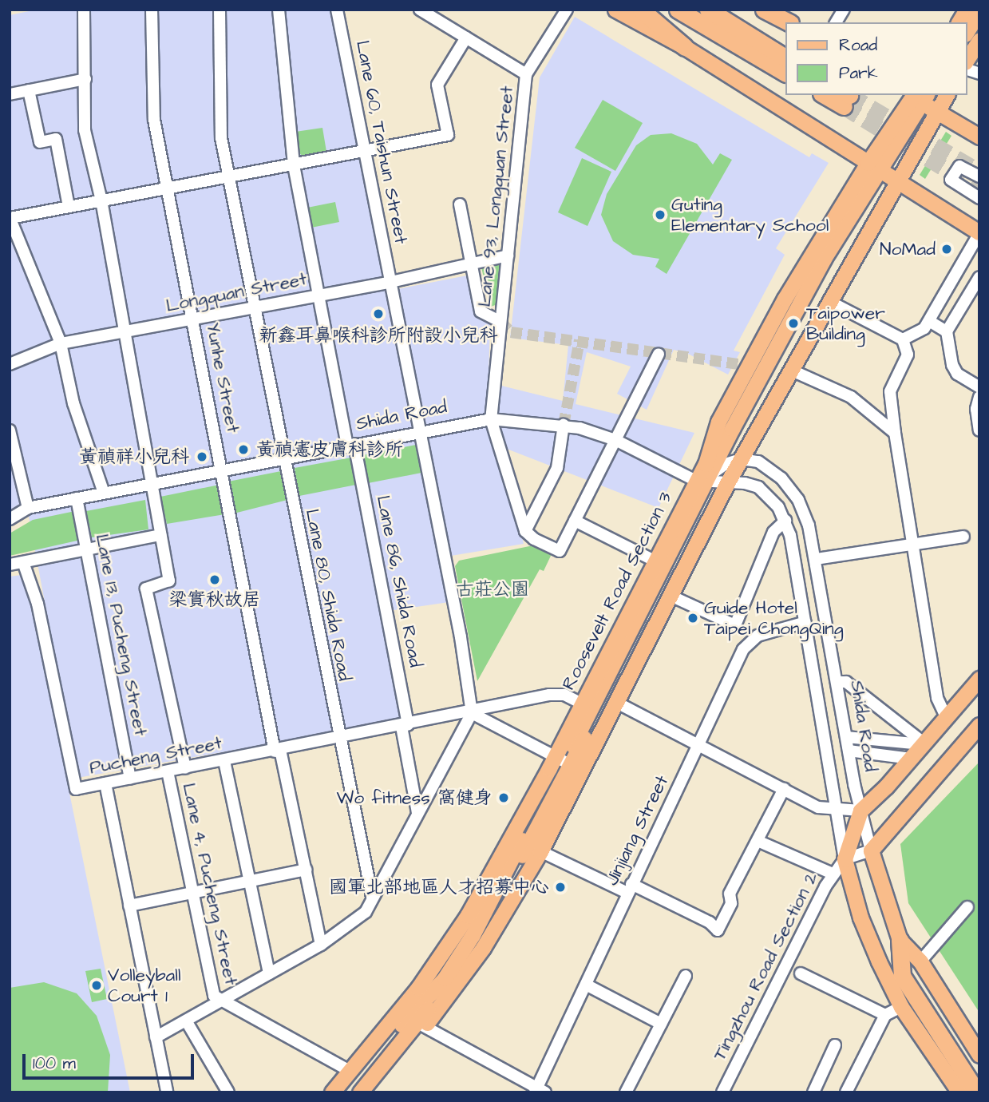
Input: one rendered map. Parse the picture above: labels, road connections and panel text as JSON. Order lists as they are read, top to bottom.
{
  "streets": {
    "main road": ["Shida Road", "Roosevelt Road Section 3"],
    "street": [
      "Lane 60, Taishun Street",
      "Lane 93, Longquan Street",
      "Longquan Street",
      "Yunhe Street",
      "Lane 86, Shida Road",
      "Lane 80, Shida Road",
      "Lane 13, Pucheng Street",
      "Pucheng Street",
      "Jinjiang Street",
      "Lane 4, Pucheng Street",
      "Tingzhou Road Section 2"
    ]
  },
  "crossings": [
    ["Lane 60, Taishun Street", "Longquan Street"],
    ["Lane 60, Taishun Street", "Shida Road"],
    ["Lane 60, Taishun Street", "Pucheng Street"],
    ["Lane 93, Longquan Street", "Longquan Street"],
    ["Lane 93, Longquan Street", "Shida Road"],
    ["Longquan Street", "Yunhe Street"],
    ["Longquan Street", "Lane 86, Shida Road"],
    ["Longquan Street", "Lane 80, Shida Road"],
    ["Yunhe Street", "Shida Road"],
    ["Yunhe Street", "Pucheng Street"],
    ["Shida Road", "Lane 86, Shida Road"],
    ["Shida Road", "Roosevelt Road Section 3"],
    ["Shida Road", "Lane 80, Shida Road"],
    ["Shida Road", "Lane 13, Pucheng Street"],
    ["Shida Road", "Jinjiang Street"],
    ["Shida Road", "Tingzhou Road Section 2"],
    ["Lane 86, Shida Road", "Pucheng Street"],
    ["Roosevelt Road Section 3", "Pucheng Street"],
    ["Lane 80, Shida Road", "Pucheng Street"],
    ["Lane 13, Pucheng Street", "Pucheng Street"],
    ["Pucheng Street", "Lane 4, Pucheng Street"]
  ],
  "parks": ["古莊公園"],
  "places": [
    "Guting Elementary School",
    "NoMad",
    "新鑫耳鼻喉科診所附設小兒科",
    "Taipower Building",
    "黃禎憲皮膚科診所",
    "黃禎祥小兒科",
    "梁實秋故居",
    "Guide Hotel Taipei ChongQing",
    "Wo fitness 窩健身",
    "國軍北部地區人才招募中心",
    "Volleyball Court 1"
  ],
  "legend": ["Road", "Park"],
  "scale_bar": "100 m"
}
